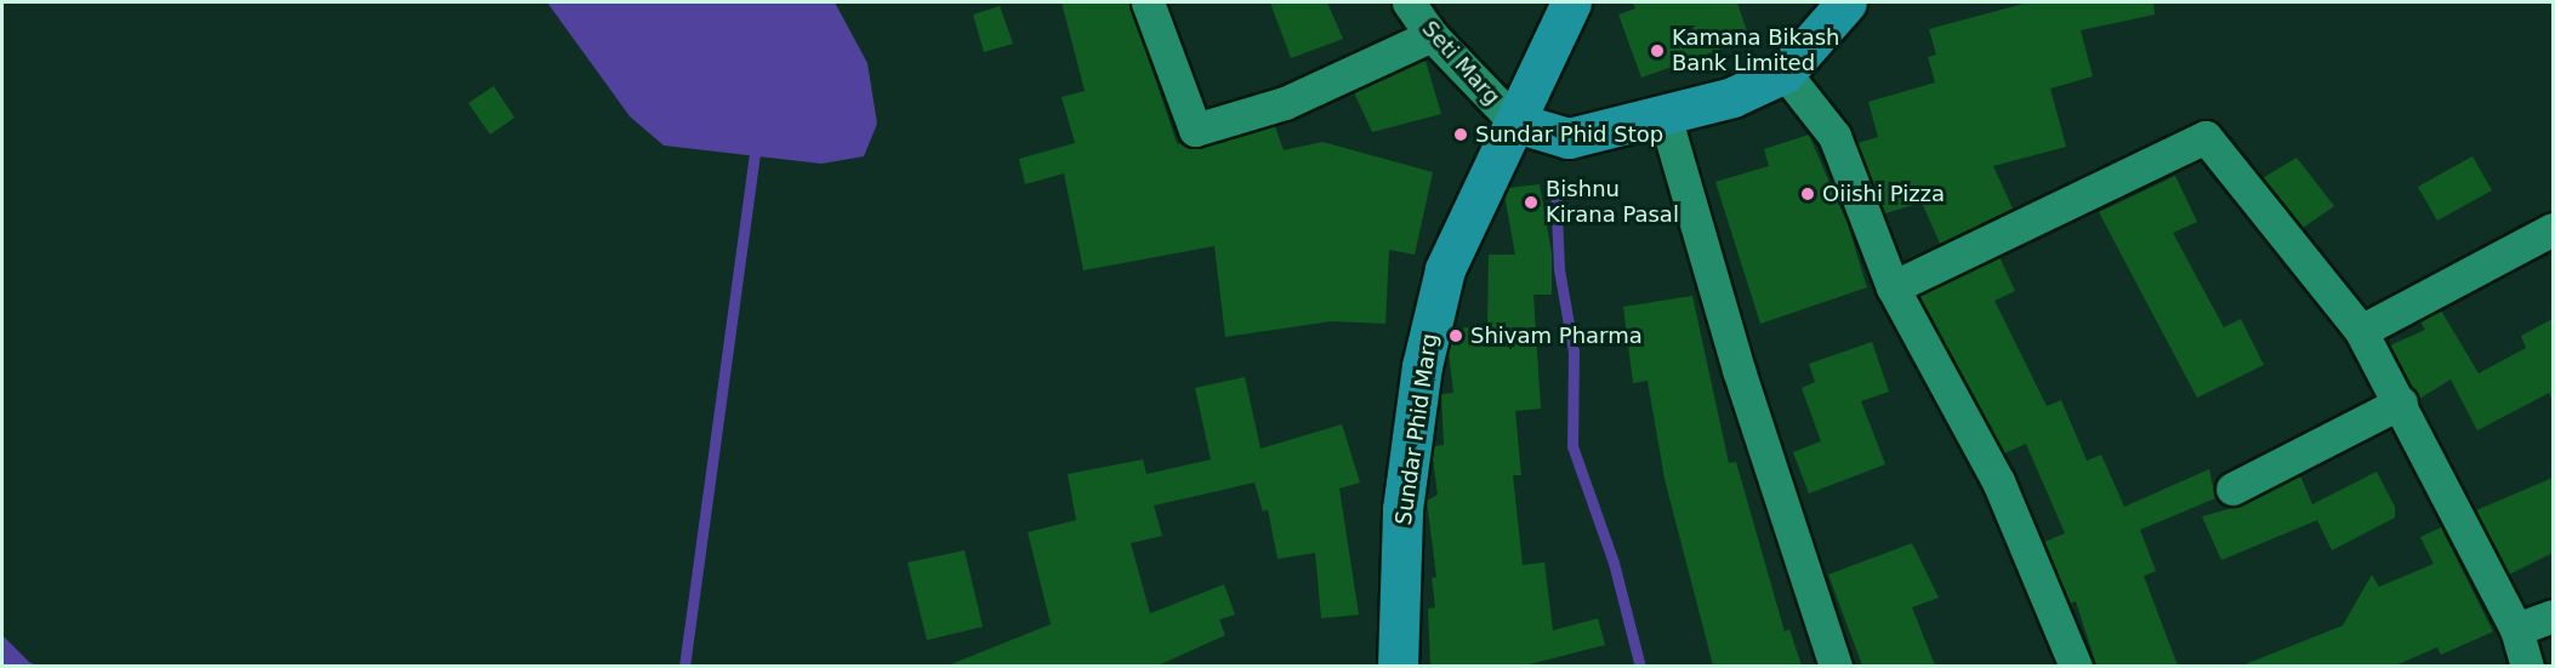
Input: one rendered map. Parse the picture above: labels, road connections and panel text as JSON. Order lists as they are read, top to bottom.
{
  "streets": {
    "main road": ["Sundar Phid Marg"],
    "street": ["Seti Marg"]
  },
  "crossings": [
    ["Seti Marg", "Sundar Phid Marg"]
  ],
  "places": [
    "Kamana Bikash Bank Limited",
    "Sundar Phid Stop",
    "Oiishi Pizza",
    "Bishnu Kirana Pasal",
    "Shivam Pharma"
  ]
}
